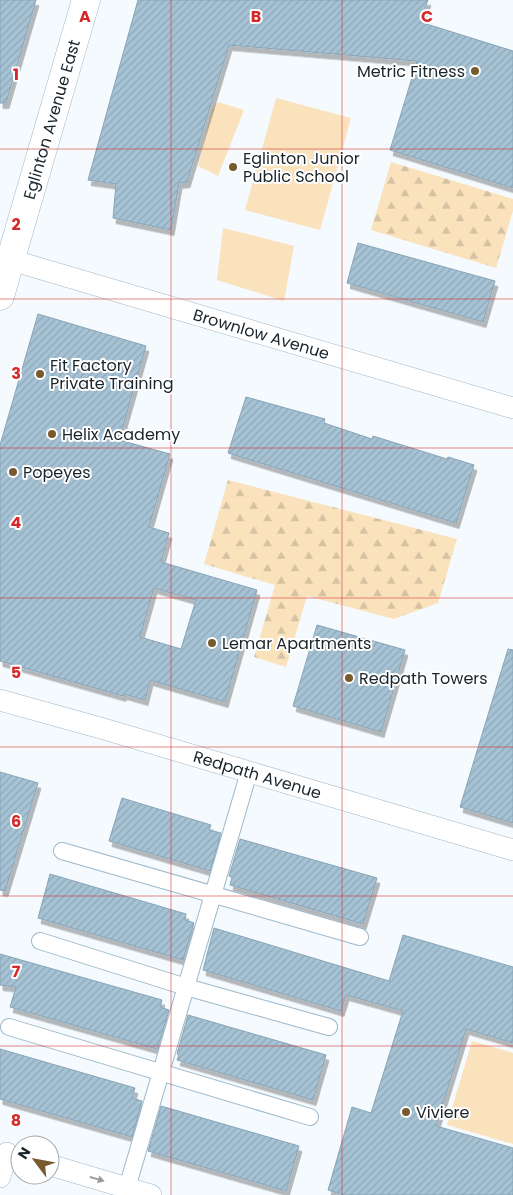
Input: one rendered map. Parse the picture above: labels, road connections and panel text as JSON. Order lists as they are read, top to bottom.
{
  "streets": {
    "main road": ["Eglinton Avenue East"],
    "street": ["Brownlow Avenue", "Redpath Avenue"]
  },
  "crossings": [
    ["Eglinton Avenue East", "Brownlow Avenue"]
  ],
  "places": [
    "Metric Fitness",
    "Eglinton Junior Public School",
    "Fit Factory Private Training",
    "Helix Academy",
    "Popeyes",
    "Lemar Apartments",
    "Redpath Towers",
    "Viviere"
  ],
  "north": "top left",
  "grid": {
    "columns": ["A", "B", "C"],
    "rows": [
      "1",
      "2",
      "3",
      "4",
      "5",
      "6",
      "7",
      "8"
    ]
  }
}
